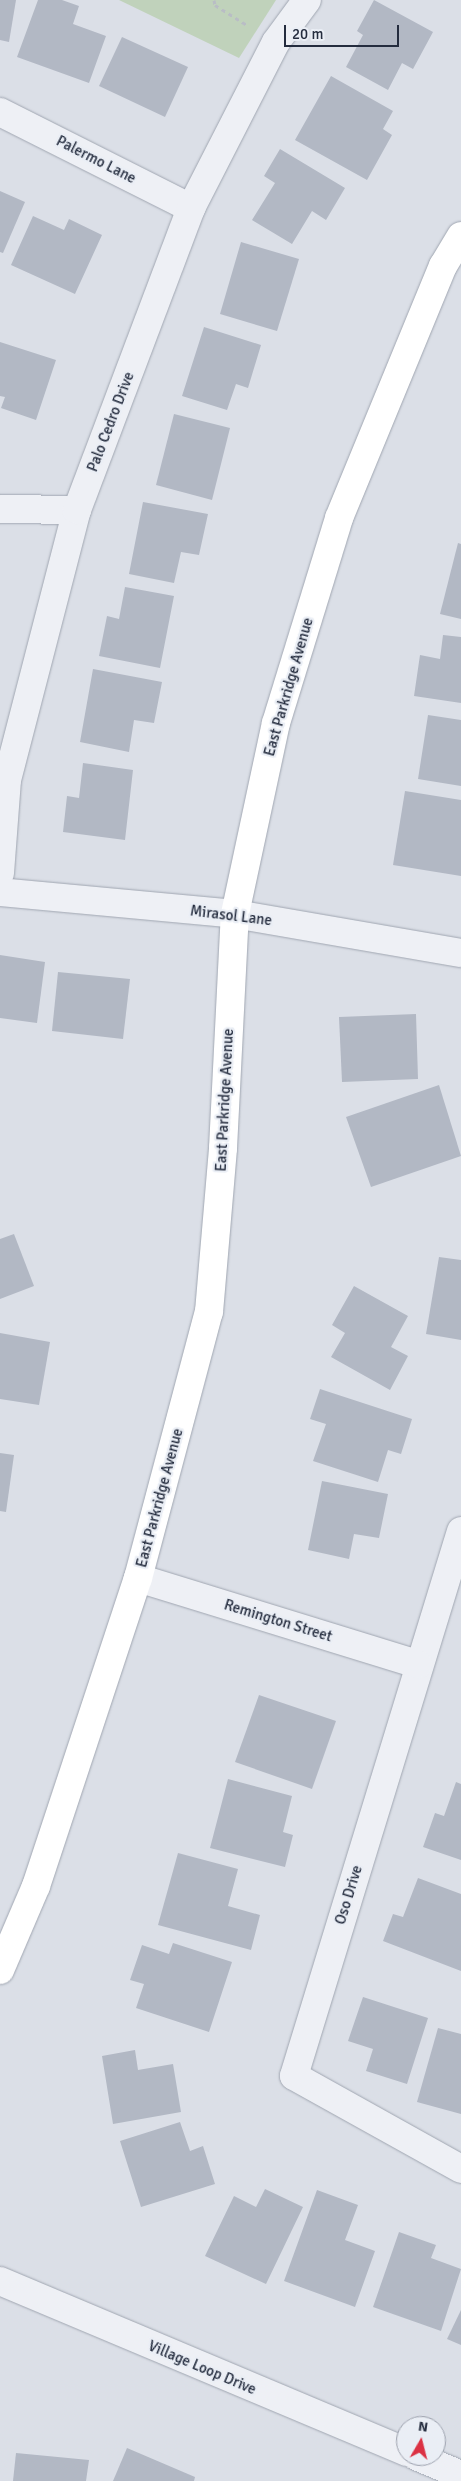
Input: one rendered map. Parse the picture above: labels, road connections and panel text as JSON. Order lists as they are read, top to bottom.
{
  "streets": {
    "main road": ["East Parkridge Avenue"],
    "street": [
      "Palermo Lane",
      "Palo Cedro Drive",
      "Mirasol Lane",
      "Remington Street",
      "Oso Drive",
      "Village Loop Drive"
    ]
  },
  "crossings": [
    ["Palermo Lane", "Palo Cedro Drive"],
    ["East Parkridge Avenue", "Mirasol Lane"],
    ["East Parkridge Avenue", "Remington Street"],
    ["Remington Street", "Oso Drive"]
  ],
  "scale_bar": "20 m",
  "north": "top"
}
